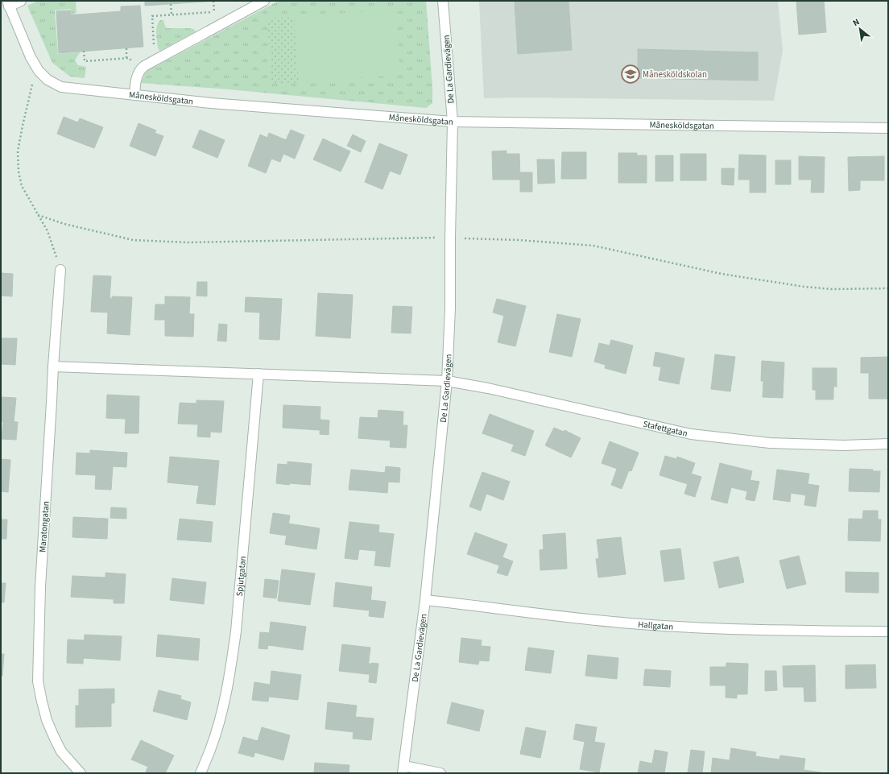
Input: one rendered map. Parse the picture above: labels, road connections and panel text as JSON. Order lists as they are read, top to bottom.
{
  "streets": {
    "street": [
      "De La Gardievägen",
      "Månesköldsgatan",
      "Stafettgatan",
      "Maratongatan",
      "Spjutgatan",
      "Hallgatan"
    ]
  },
  "crossings": [
    ["De La Gardievägen", "Månesköldsgatan"],
    ["De La Gardievägen", "Stafettgatan"],
    ["De La Gardievägen", "Hallgatan"],
    ["Stafettgatan", "Maratongatan"],
    ["Stafettgatan", "Spjutgatan"]
  ],
  "places": {
    "school or university": ["Månesköldskolan"]
  },
  "north": "top left"
}
